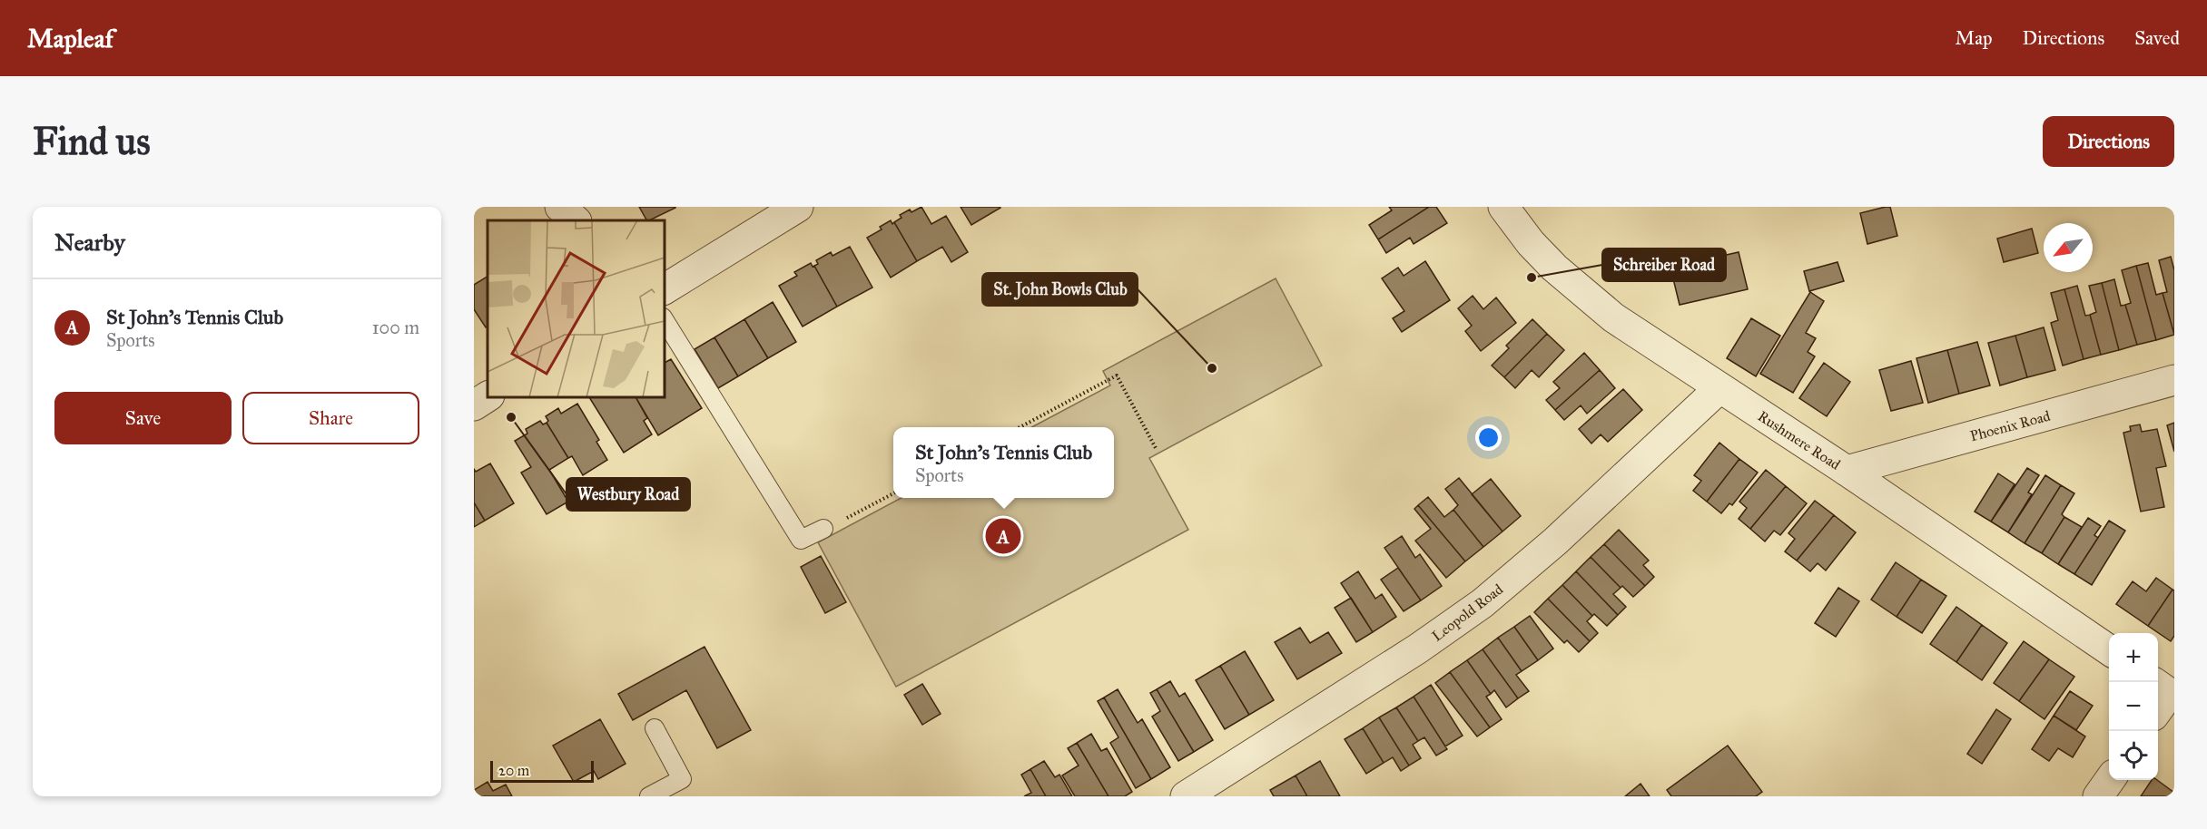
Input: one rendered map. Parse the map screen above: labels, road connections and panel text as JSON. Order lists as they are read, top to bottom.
{
  "streets": {
    "street": ["Phoenix Road", "Rushmere Road", "Leopold Road"]
  },
  "crossings": [
    ["Phoenix Road", "Rushmere Road"],
    ["Rushmere Road", "Leopold Road"]
  ],
  "places": ["Schreiber Road", "St. John Bowls Club", "Westbury Road"],
  "scale_bar": "20 m",
  "north": "bottom left",
  "page": {
    "header": "Mapleaf",
    "nav": ["Map", "Directions", "Saved"],
    "buttons": [
      "Directions",
      ["Save", "Share"]
    ],
    "title": "Find us",
    "heading": "Nearby",
    "list": [
      {
        "mark": "A",
        "name": "St John's Tennis Club",
        "note": "Sports",
        "value": "100 m"
      }
    ],
    "popup": ["St John's Tennis Club", "Sports"],
    "pins": "A",
    "map_buttons": ["+", "−"],
    "scale": "20 m"
  }
}
